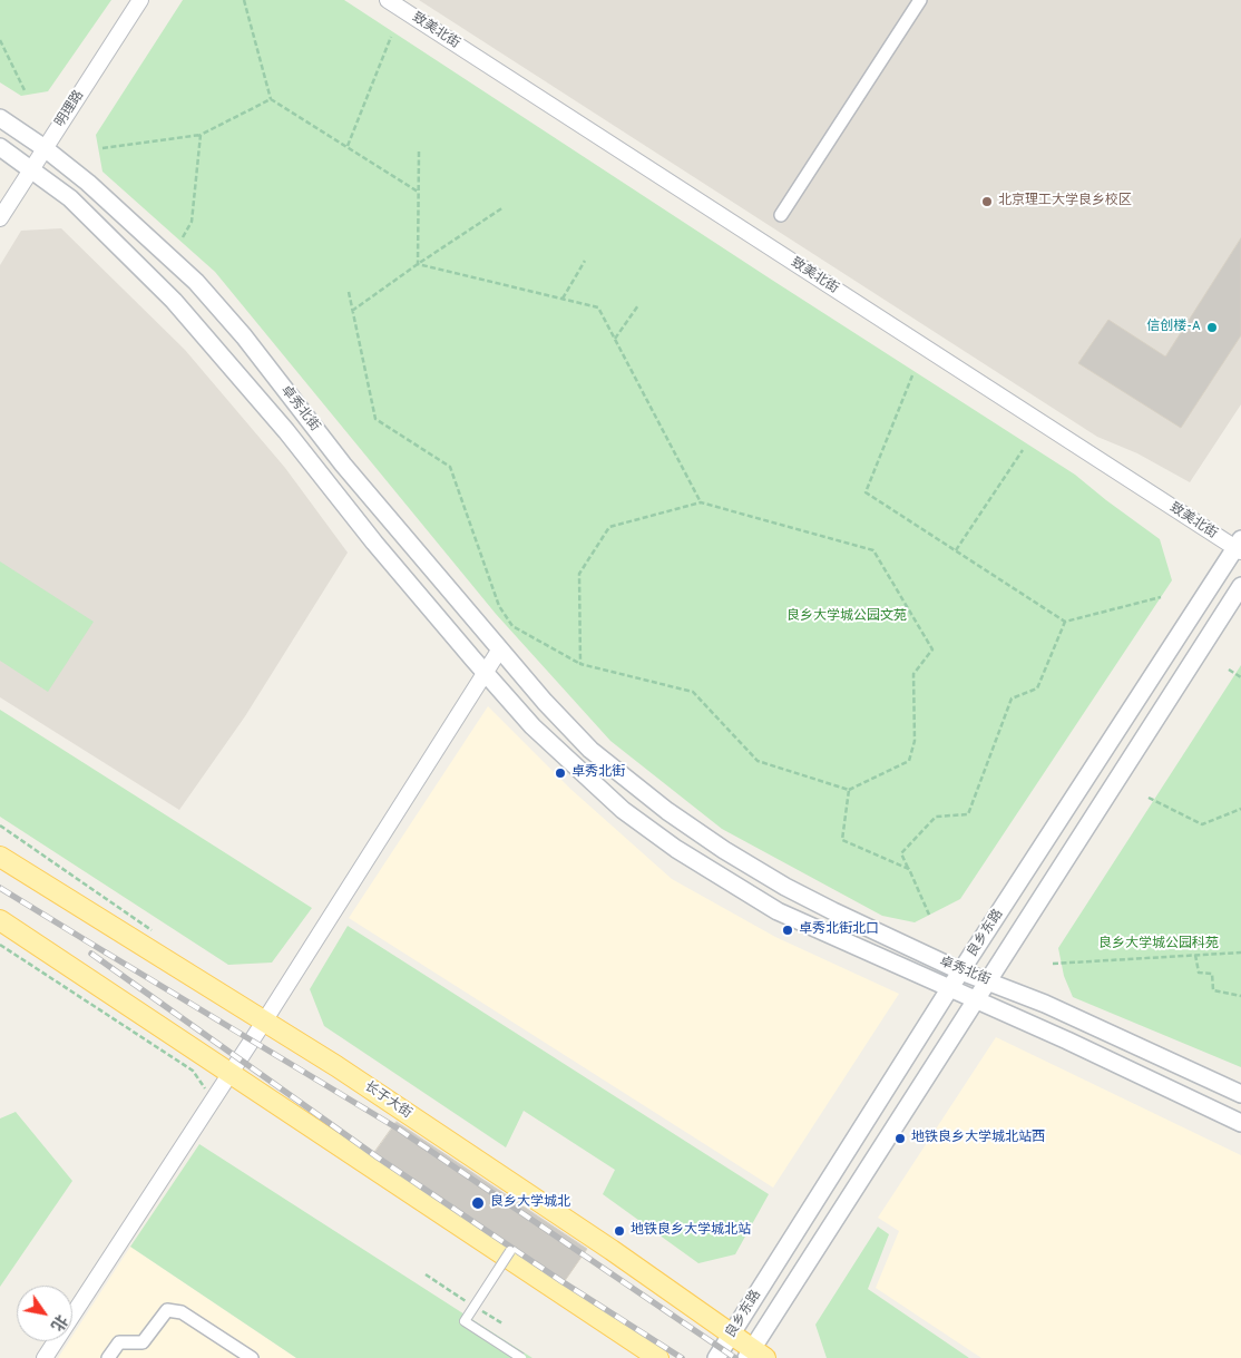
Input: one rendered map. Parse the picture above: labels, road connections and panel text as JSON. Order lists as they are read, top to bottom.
{
  "streets": {
    "main road": ["卓秀北街", "良乡东路", "长于大街"],
    "street": ["致美北街", "明理路"]
  },
  "crossings": [
    ["致美北街", "良乡东路"],
    ["明理路", "卓秀北街"],
    ["卓秀北街", "良乡东路"],
    ["良乡东路", "长于大街"]
  ],
  "parks": ["良乡大学城公园·文苑", "良乡大学城公园·科苑"],
  "places": [
    "北京理工大学良乡校区",
    "信创楼-A",
    "卓秀北街",
    "卓秀北街北口",
    "地铁良乡大学城北站西",
    "良乡大学城北",
    "地铁良乡大学城北站"
  ],
  "north": "bottom right"
}
